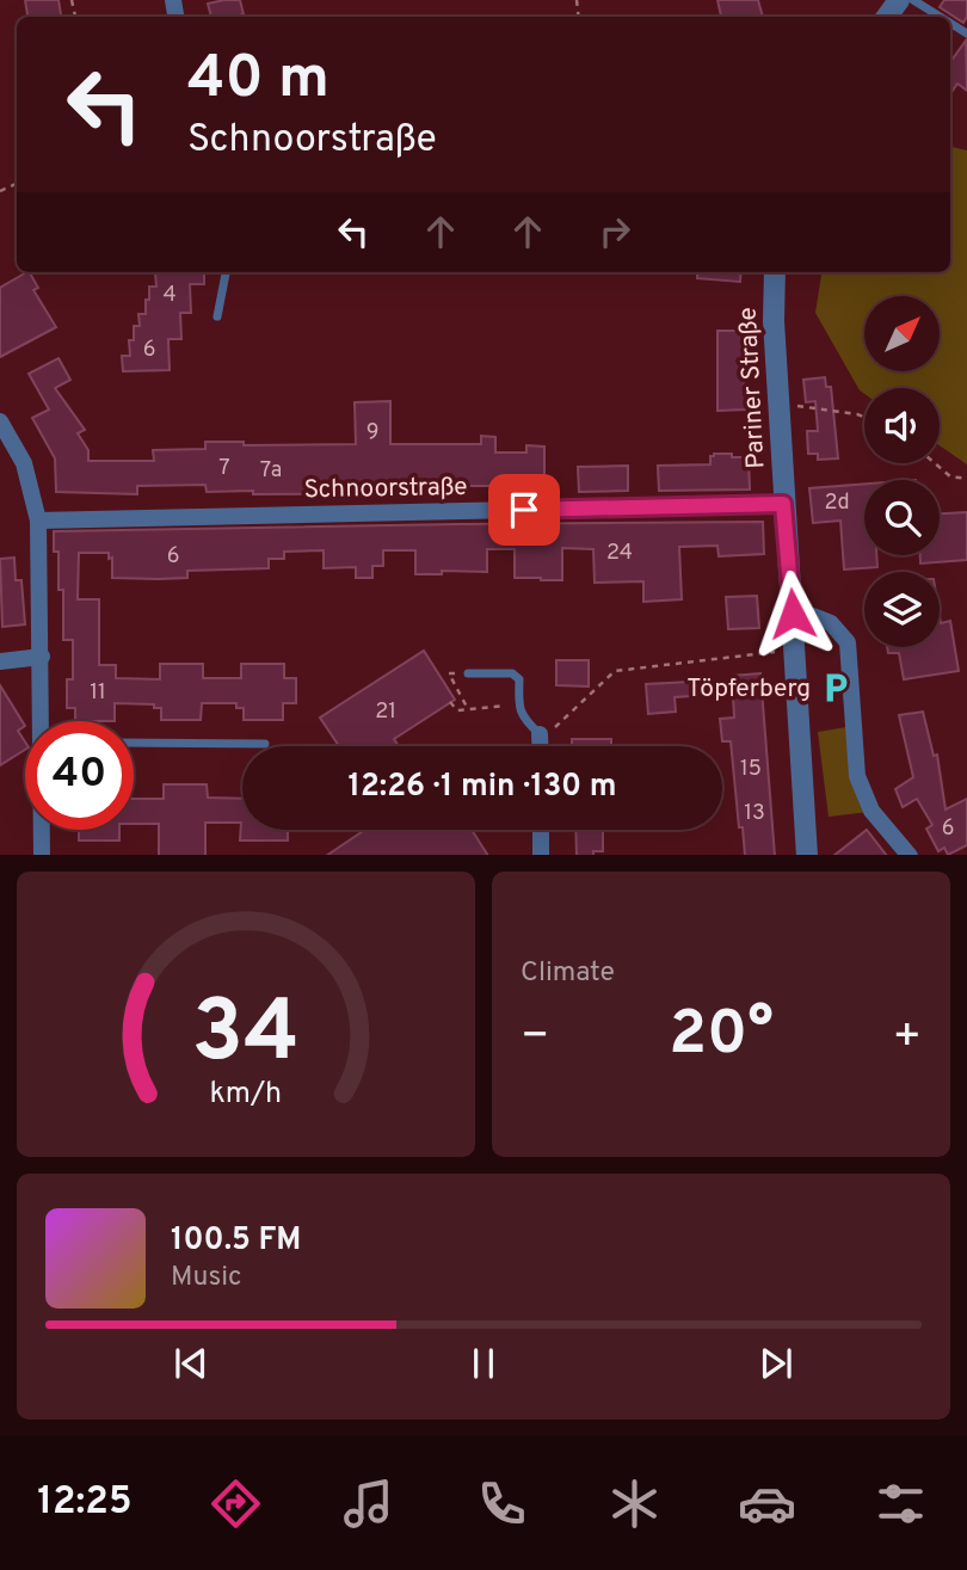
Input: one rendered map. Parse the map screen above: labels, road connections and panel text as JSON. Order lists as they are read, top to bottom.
{
  "streets": {
    "street": ["Pariner Straße", "Schnoorstraße"]
  },
  "crossings": [
    ["Pariner Straße", "Schnoorstraße"]
  ],
  "places": {
    "parking": ["Töpferberg"]
  },
  "house_numbers": [
    "4",
    "6",
    "9",
    "7",
    "7a",
    "2d",
    "24",
    "6",
    "11",
    "21",
    "15",
    "13",
    "6"
  ],
  "north": "top right",
  "page": {
    "turn": ["40 m", "Schnoorstraße"],
    "limit": "40",
    "trip": "12:26 · 1 min · 130 m",
    "tile": "Climate",
    "heat": ["−", "20°", "+"],
    "song": ["100.5 FM", "Music"],
    "tabs": "12:25",
    "gauge": ["34", "km/h"]
  }
}
